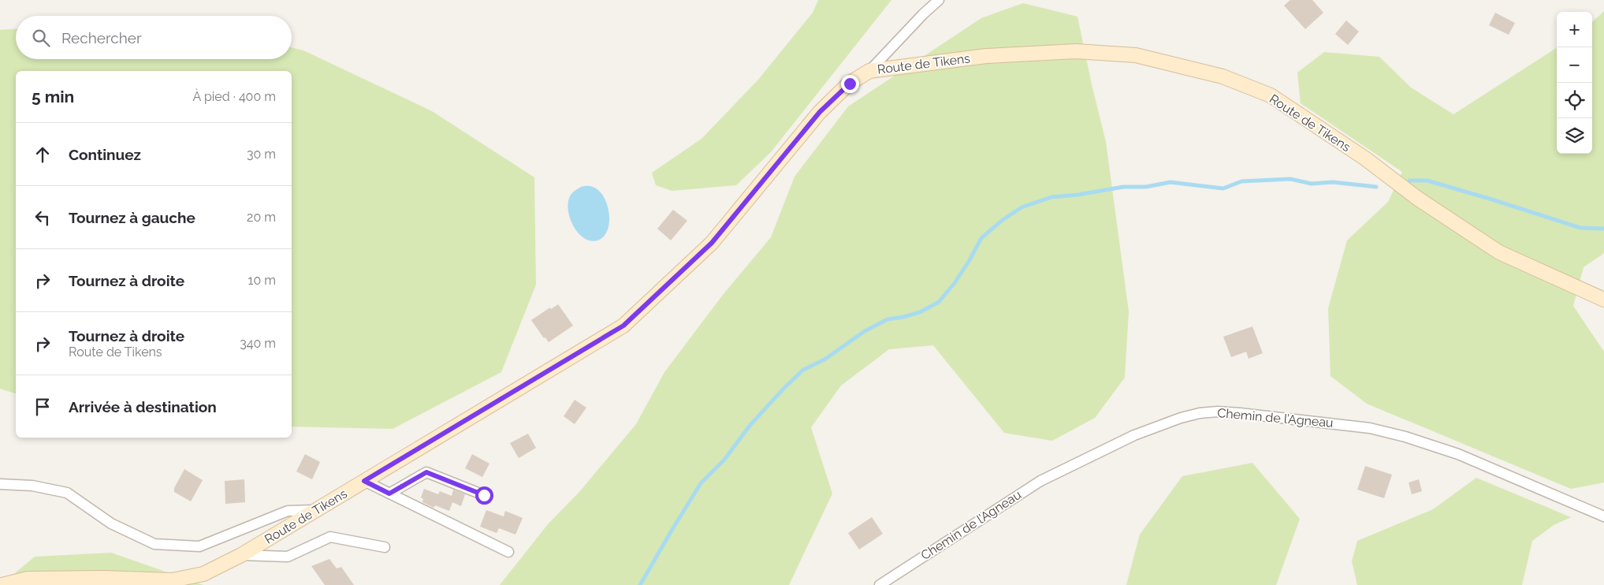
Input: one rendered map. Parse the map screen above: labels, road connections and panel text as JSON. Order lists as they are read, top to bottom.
{
  "streets": {
    "street": ["Route de Tikens", "Chemin de l’Agneau"]
  },
  "page": {
    "map_buttons": ["+", "−"],
    "search": "Rechercher",
    "heading": ["5 min", "À pied · 400 m"],
    "list": [
      ["Continuez", "30 m"],
      ["Tournez à gauche", "20 m"],
      ["Tournez à droite", "10 m"],
      ["Tournez à droite", "Route de Tikens", "340 m"],
      "Arrivée à destination"
    ]
  }
}
